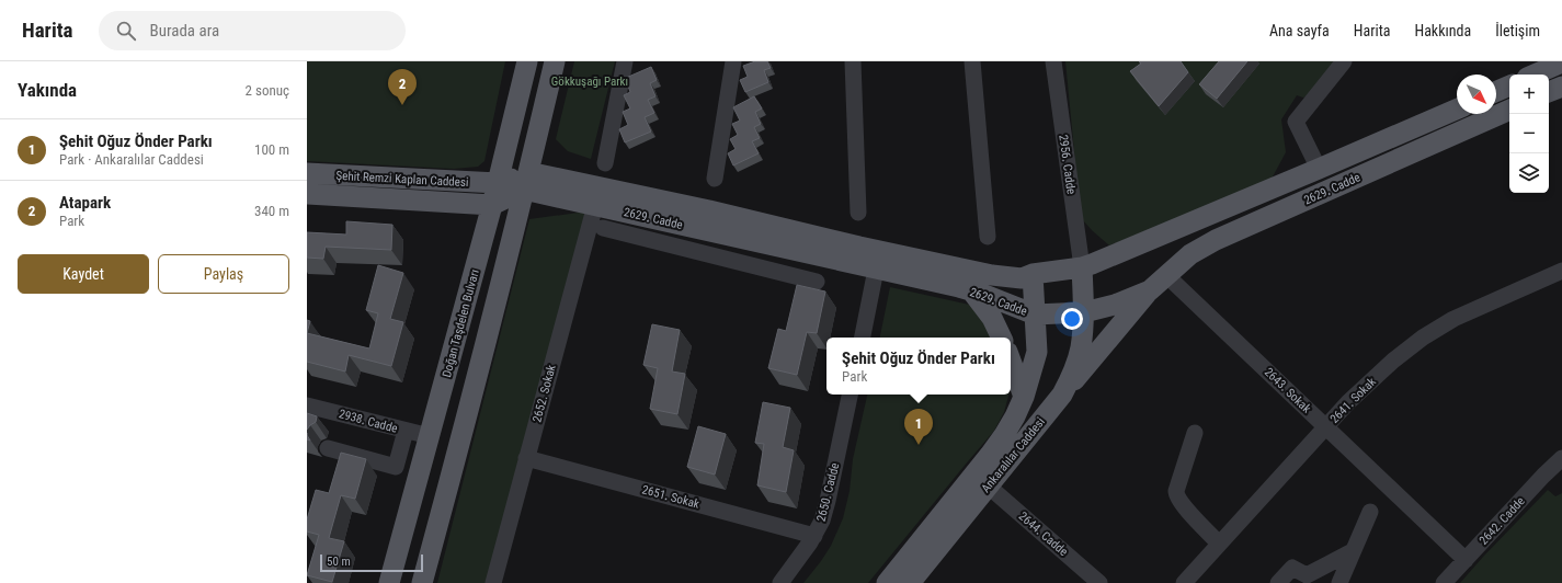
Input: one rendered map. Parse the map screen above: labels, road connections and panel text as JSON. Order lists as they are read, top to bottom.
{
  "streets": {
    "main road": [
      "Şehit Remzi Kaplan Caddesi",
      "2629. Cadde",
      "Doğan Taşdelen Bulvarı",
      "Ankaralılar Caddesi"
    ],
    "street": [
      "2956. Cadde",
      "2643. Sokak",
      "2652. Sokak",
      "2641. Sokak",
      "2938. Cadde",
      "2650. Cadde",
      "2651. Sokak",
      "2642. Cadde",
      "2644. Cadde"
    ]
  },
  "crossings": [
    ["2956. Cadde", "2629. Cadde"],
    ["2956. Cadde", "Ankaralılar Caddesi"],
    ["Şehit Remzi Kaplan Caddesi", "Doğan Taşdelen Bulvarı"],
    ["2629. Cadde", "2643. Sokak"],
    ["2629. Cadde", "2652. Sokak"],
    ["2629. Cadde", "Ankaralılar Caddesi"],
    ["Doğan Taşdelen Bulvarı", "2938. Cadde"],
    ["2643. Sokak", "2641. Sokak"],
    ["2643. Sokak", "2642. Cadde"],
    ["2652. Sokak", "2651. Sokak"],
    ["Ankaralılar Caddesi", "2644. Cadde"],
    ["2650. Cadde", "2651. Sokak"]
  ],
  "parks": ["Gökkuşağı Parkı"],
  "scale_bar": "50 m",
  "north": "bottom right",
  "page": {
    "header": "Harita",
    "search": "Burada ara",
    "nav": [
      "Ana sayfa",
      "Harita",
      "Hakkında",
      "İletişim"
    ],
    "heading": ["Yakında", "2 sonuç"],
    "pins": ["2", "1"],
    "map_buttons": ["+", "−"],
    "list": [
      {
        "mark": "1",
        "name": "Şehit Oğuz Önder Parkı",
        "note": "Park · Ankaralılar Caddesi",
        "value": "100 m"
      },
      {
        "mark": "2",
        "name": "Atapark",
        "note": "Park",
        "value": "340 m"
      }
    ],
    "buttons": ["Kaydet", "Paylaş"],
    "popup": ["Şehit Oğuz Önder Parkı", "Park"],
    "scale": "50 m"
  }
}
